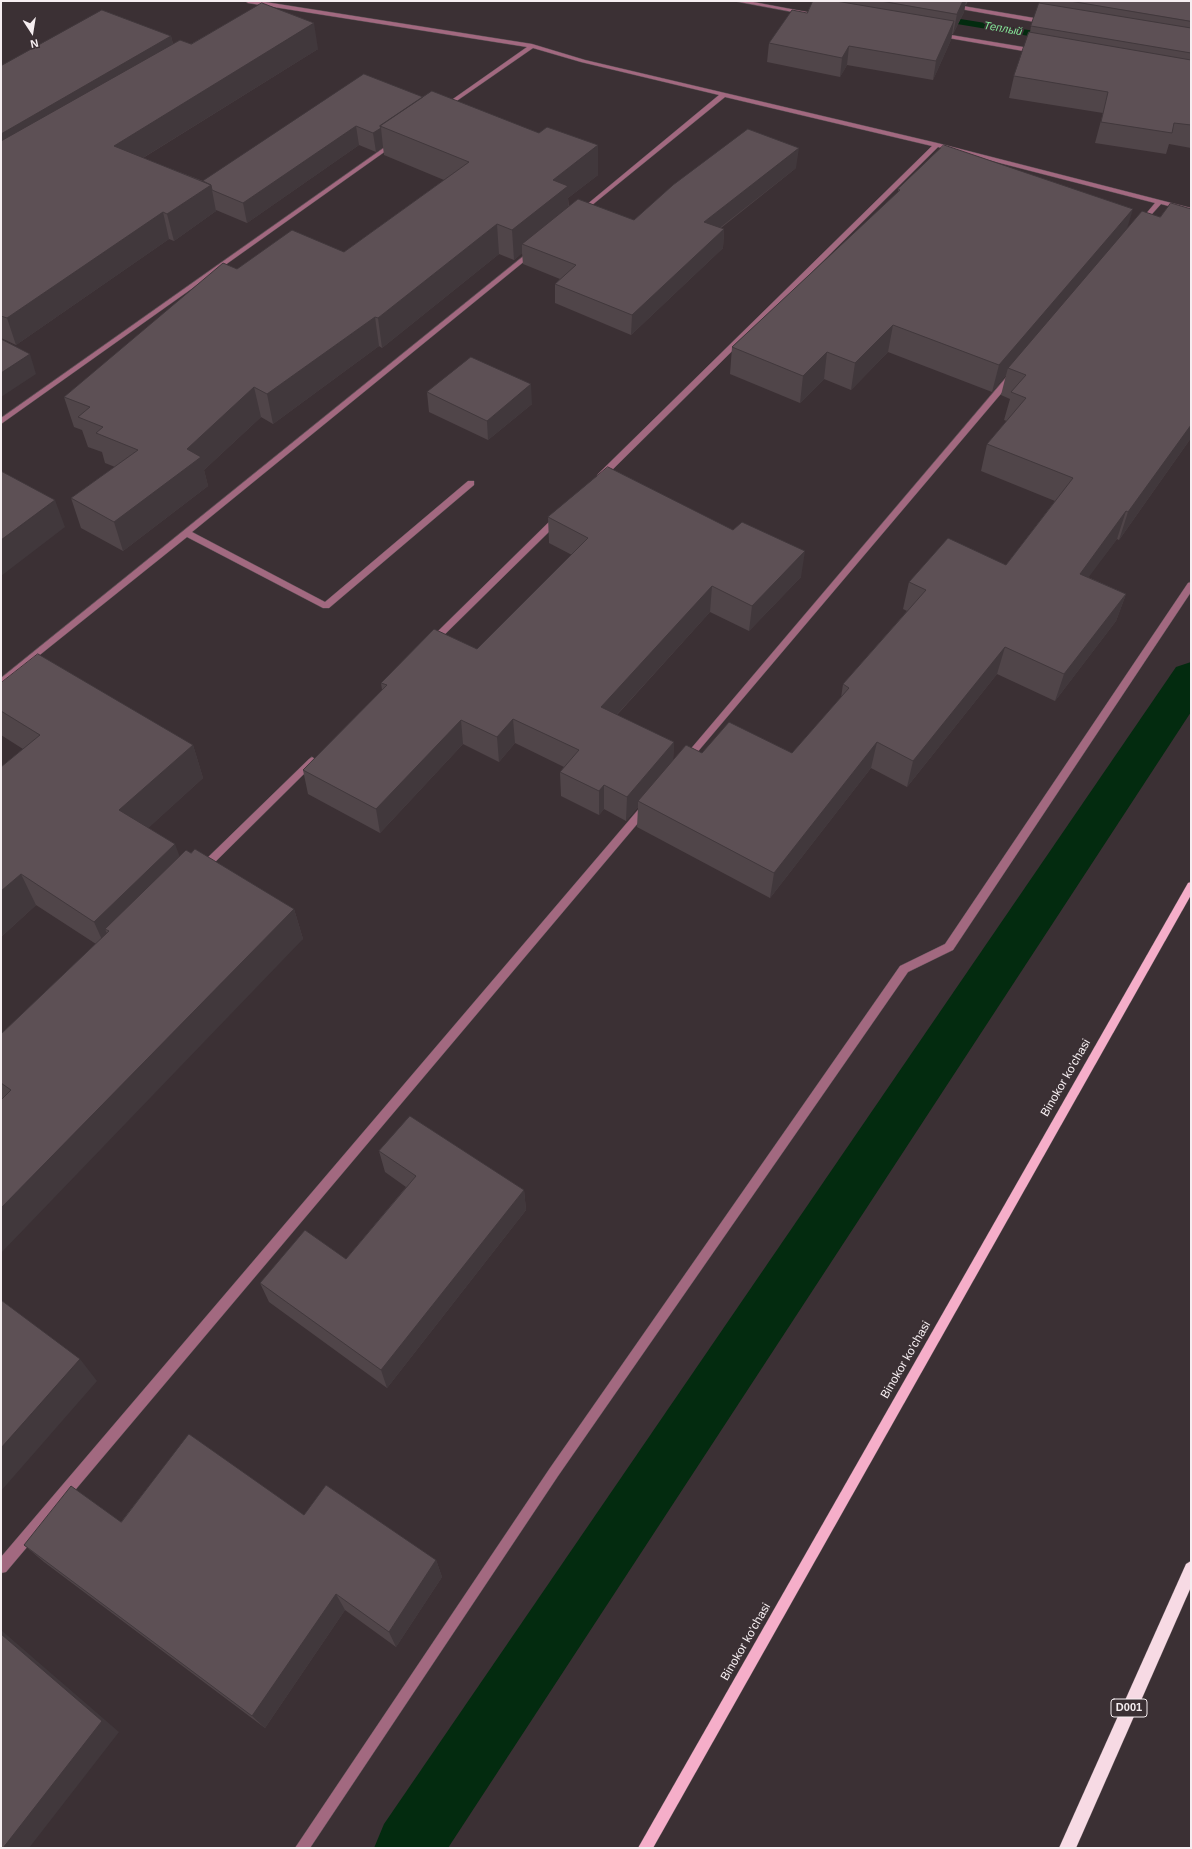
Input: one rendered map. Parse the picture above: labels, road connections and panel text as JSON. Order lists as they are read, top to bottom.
{
  "streets": {
    "highway": ["D001"],
    "main road": ["Binokor ko'chasi"]
  },
  "water": ["Теплый"],
  "north": "bottom"
}
